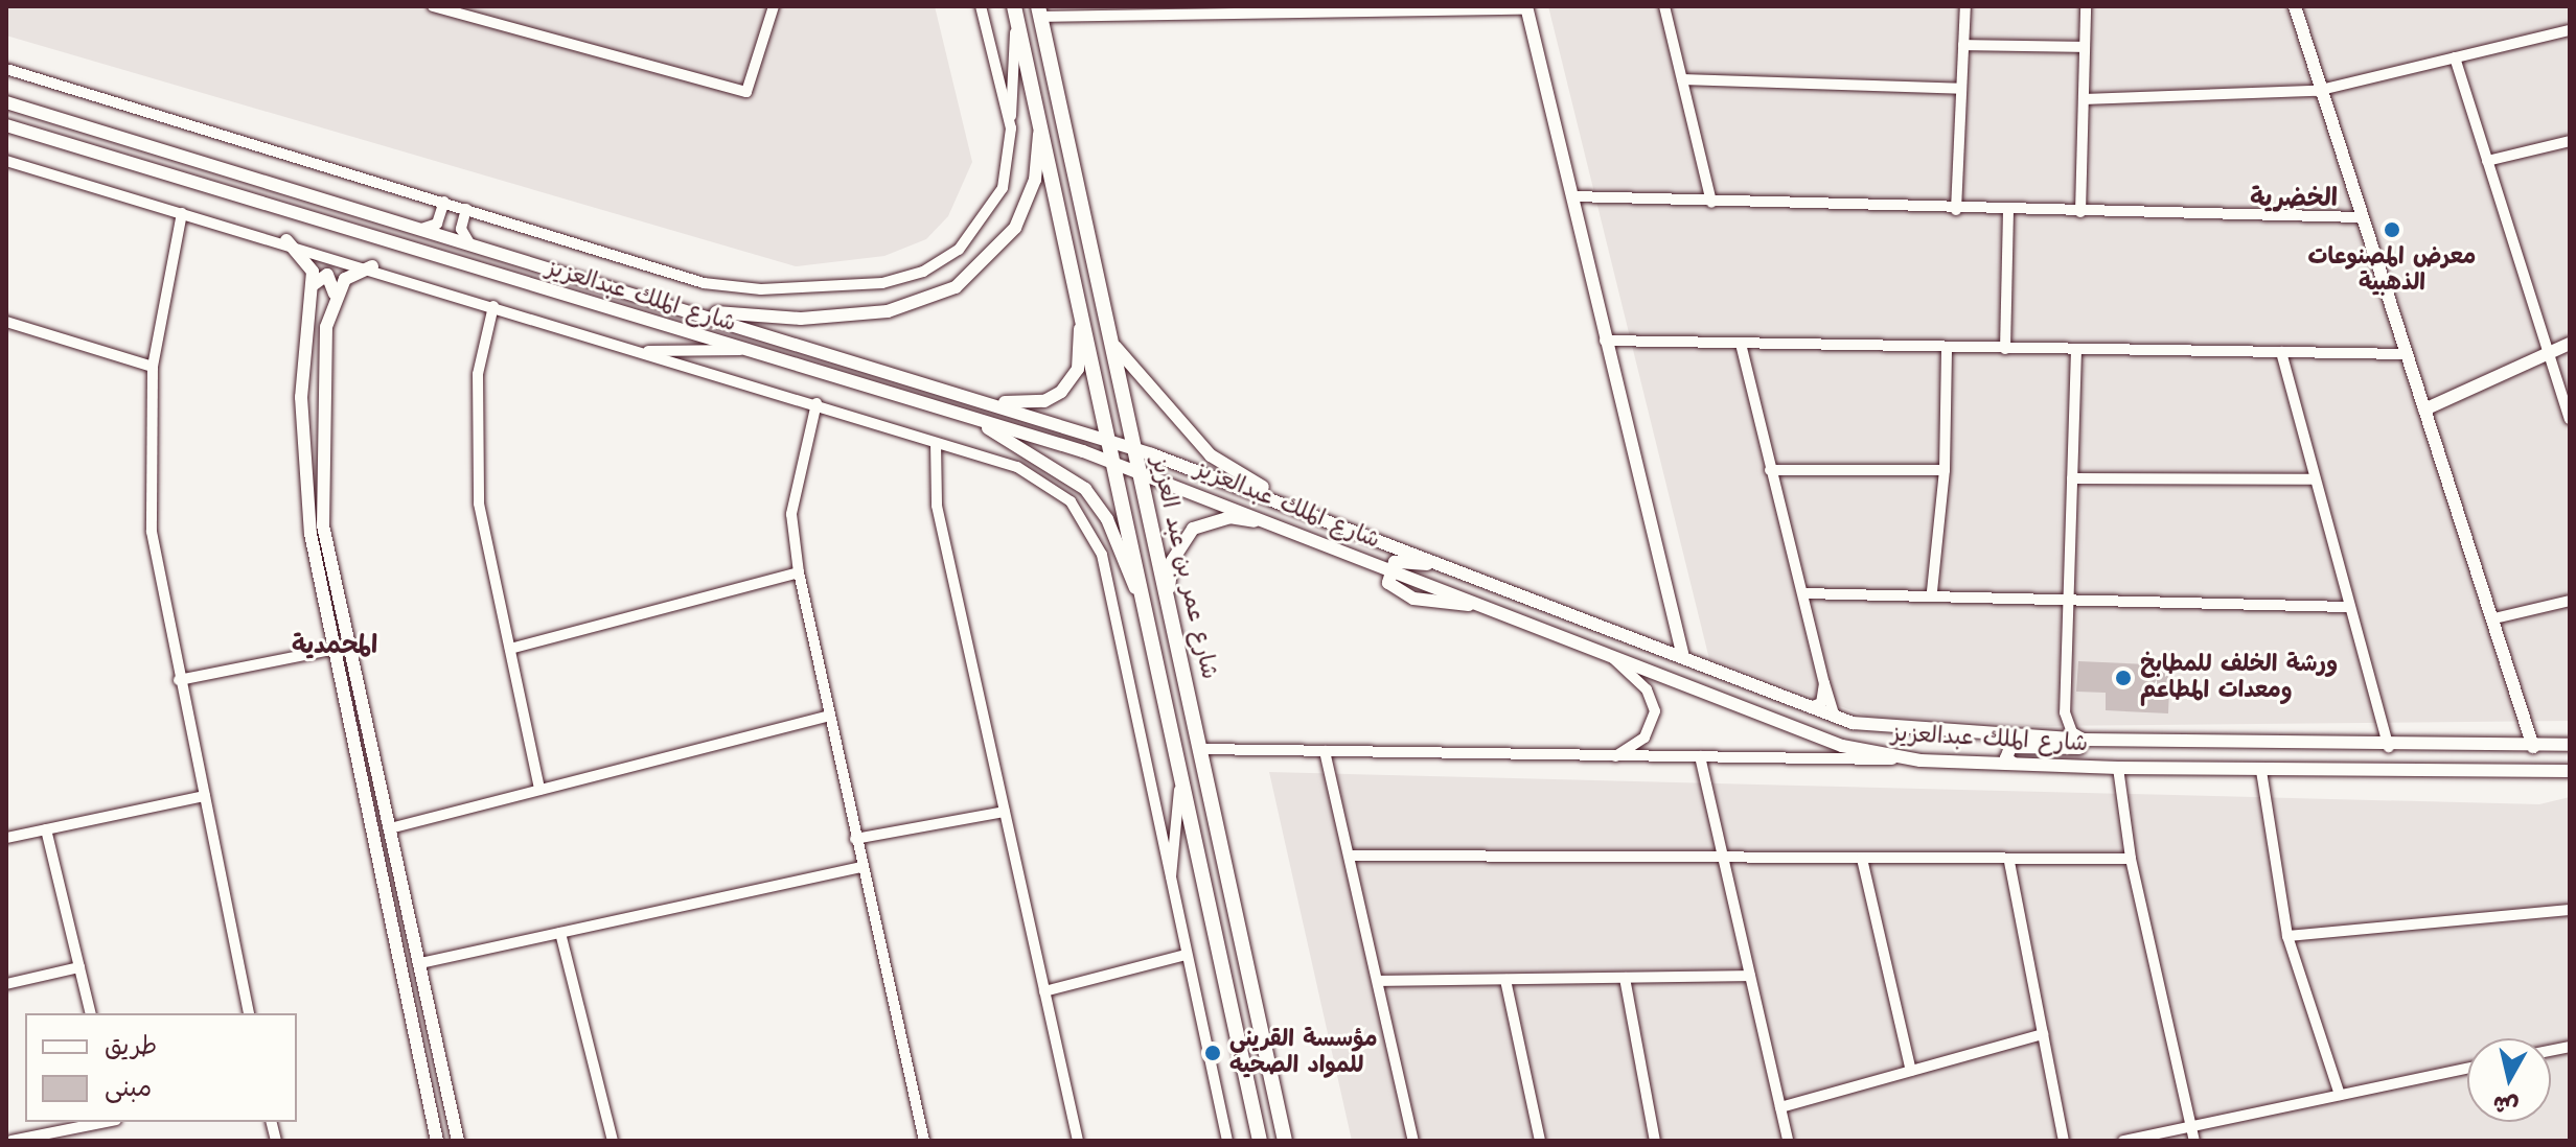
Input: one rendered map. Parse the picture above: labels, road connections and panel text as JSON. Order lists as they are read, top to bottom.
{
  "streets": {
    "main road": ["شارع عمر بن عبد العزيز"],
    "street": ["شارع الملك عبدالعزيز"]
  },
  "crossings": [
    ["شارع الملك عبدالعزيز", "شارع عمر بن عبد العزيز"]
  ],
  "districts": ["الخضرية", "المحمدية"],
  "places": ["معرض المصنوعات الذهبية", "ورشة الخلف للمطابخ ومعدات المطاعم", "مؤسسة القريني للمواد الصحيه"],
  "legend": ["طريق", "مبنى"],
  "north": "bottom"
}
